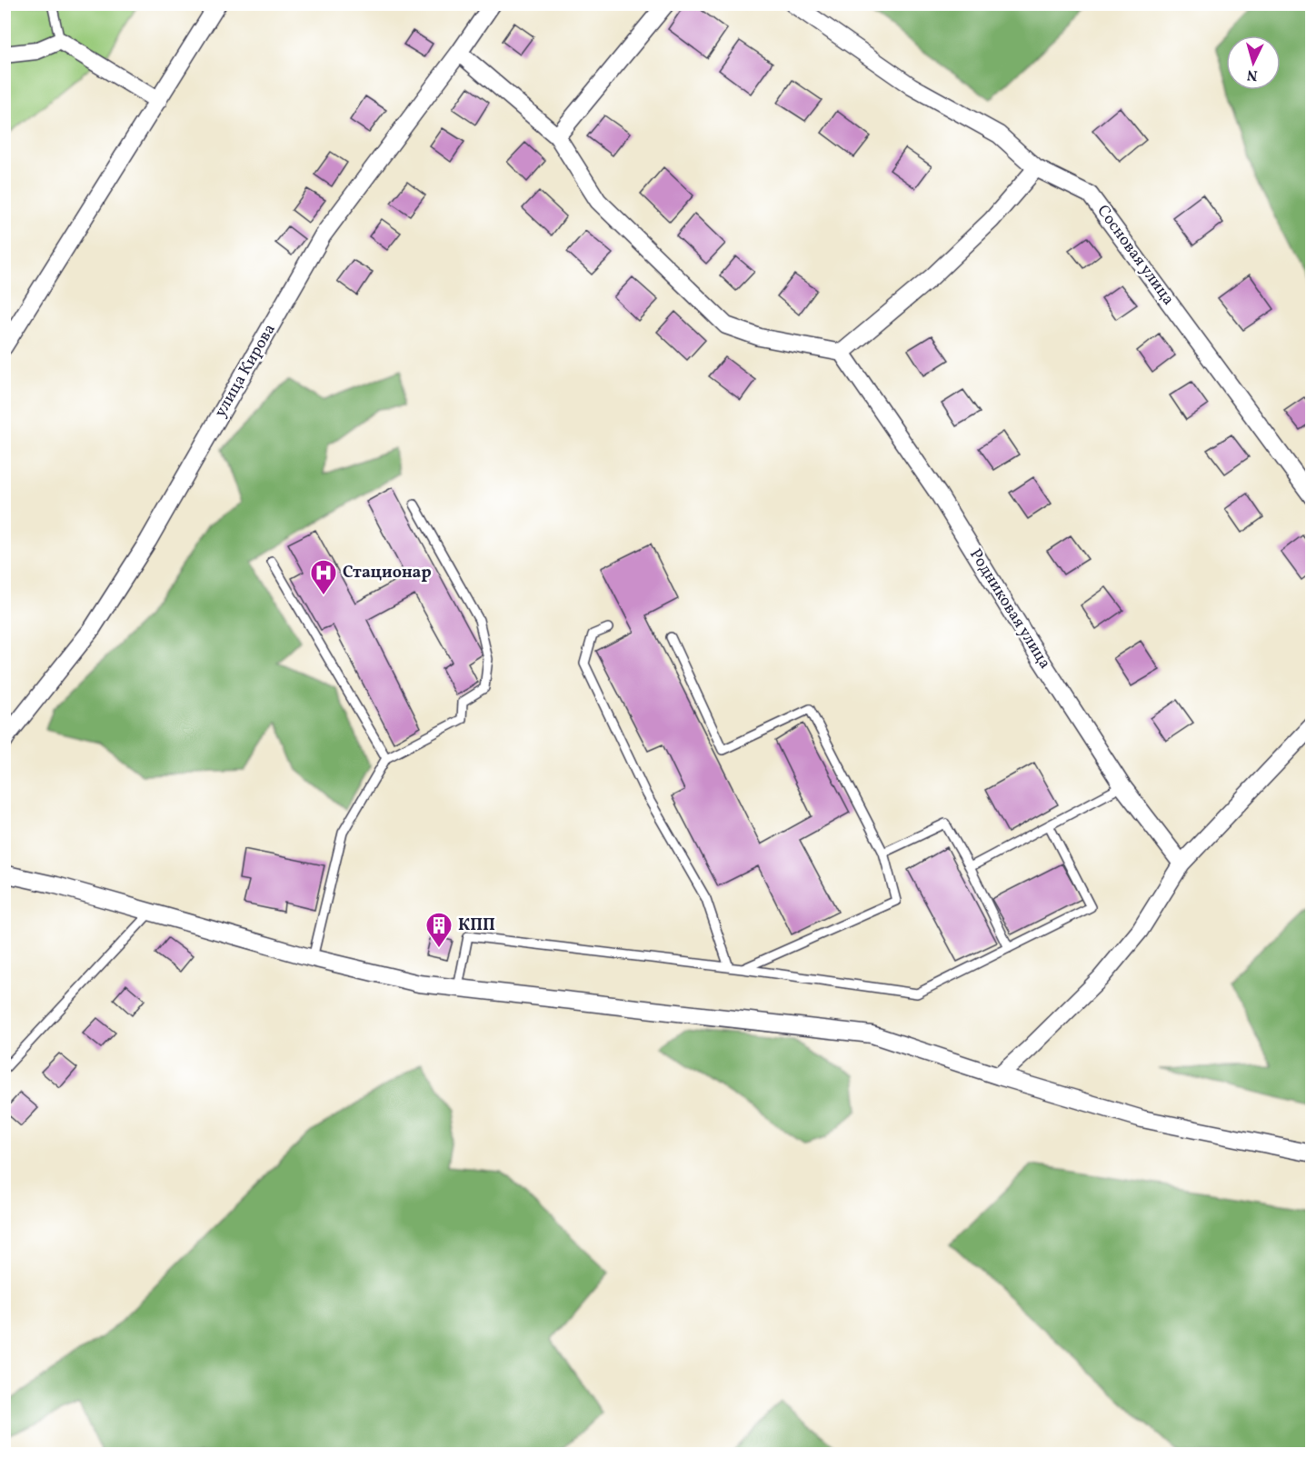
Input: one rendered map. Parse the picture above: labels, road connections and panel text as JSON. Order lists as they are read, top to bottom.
{
  "streets": {
    "street": ["Сосновая улица", "улица Кирова", "Родниковая улица"]
  },
  "places": {
    "hospital": ["Стационар"],
    "building": ["КПП"]
  },
  "north": "bottom"
}
